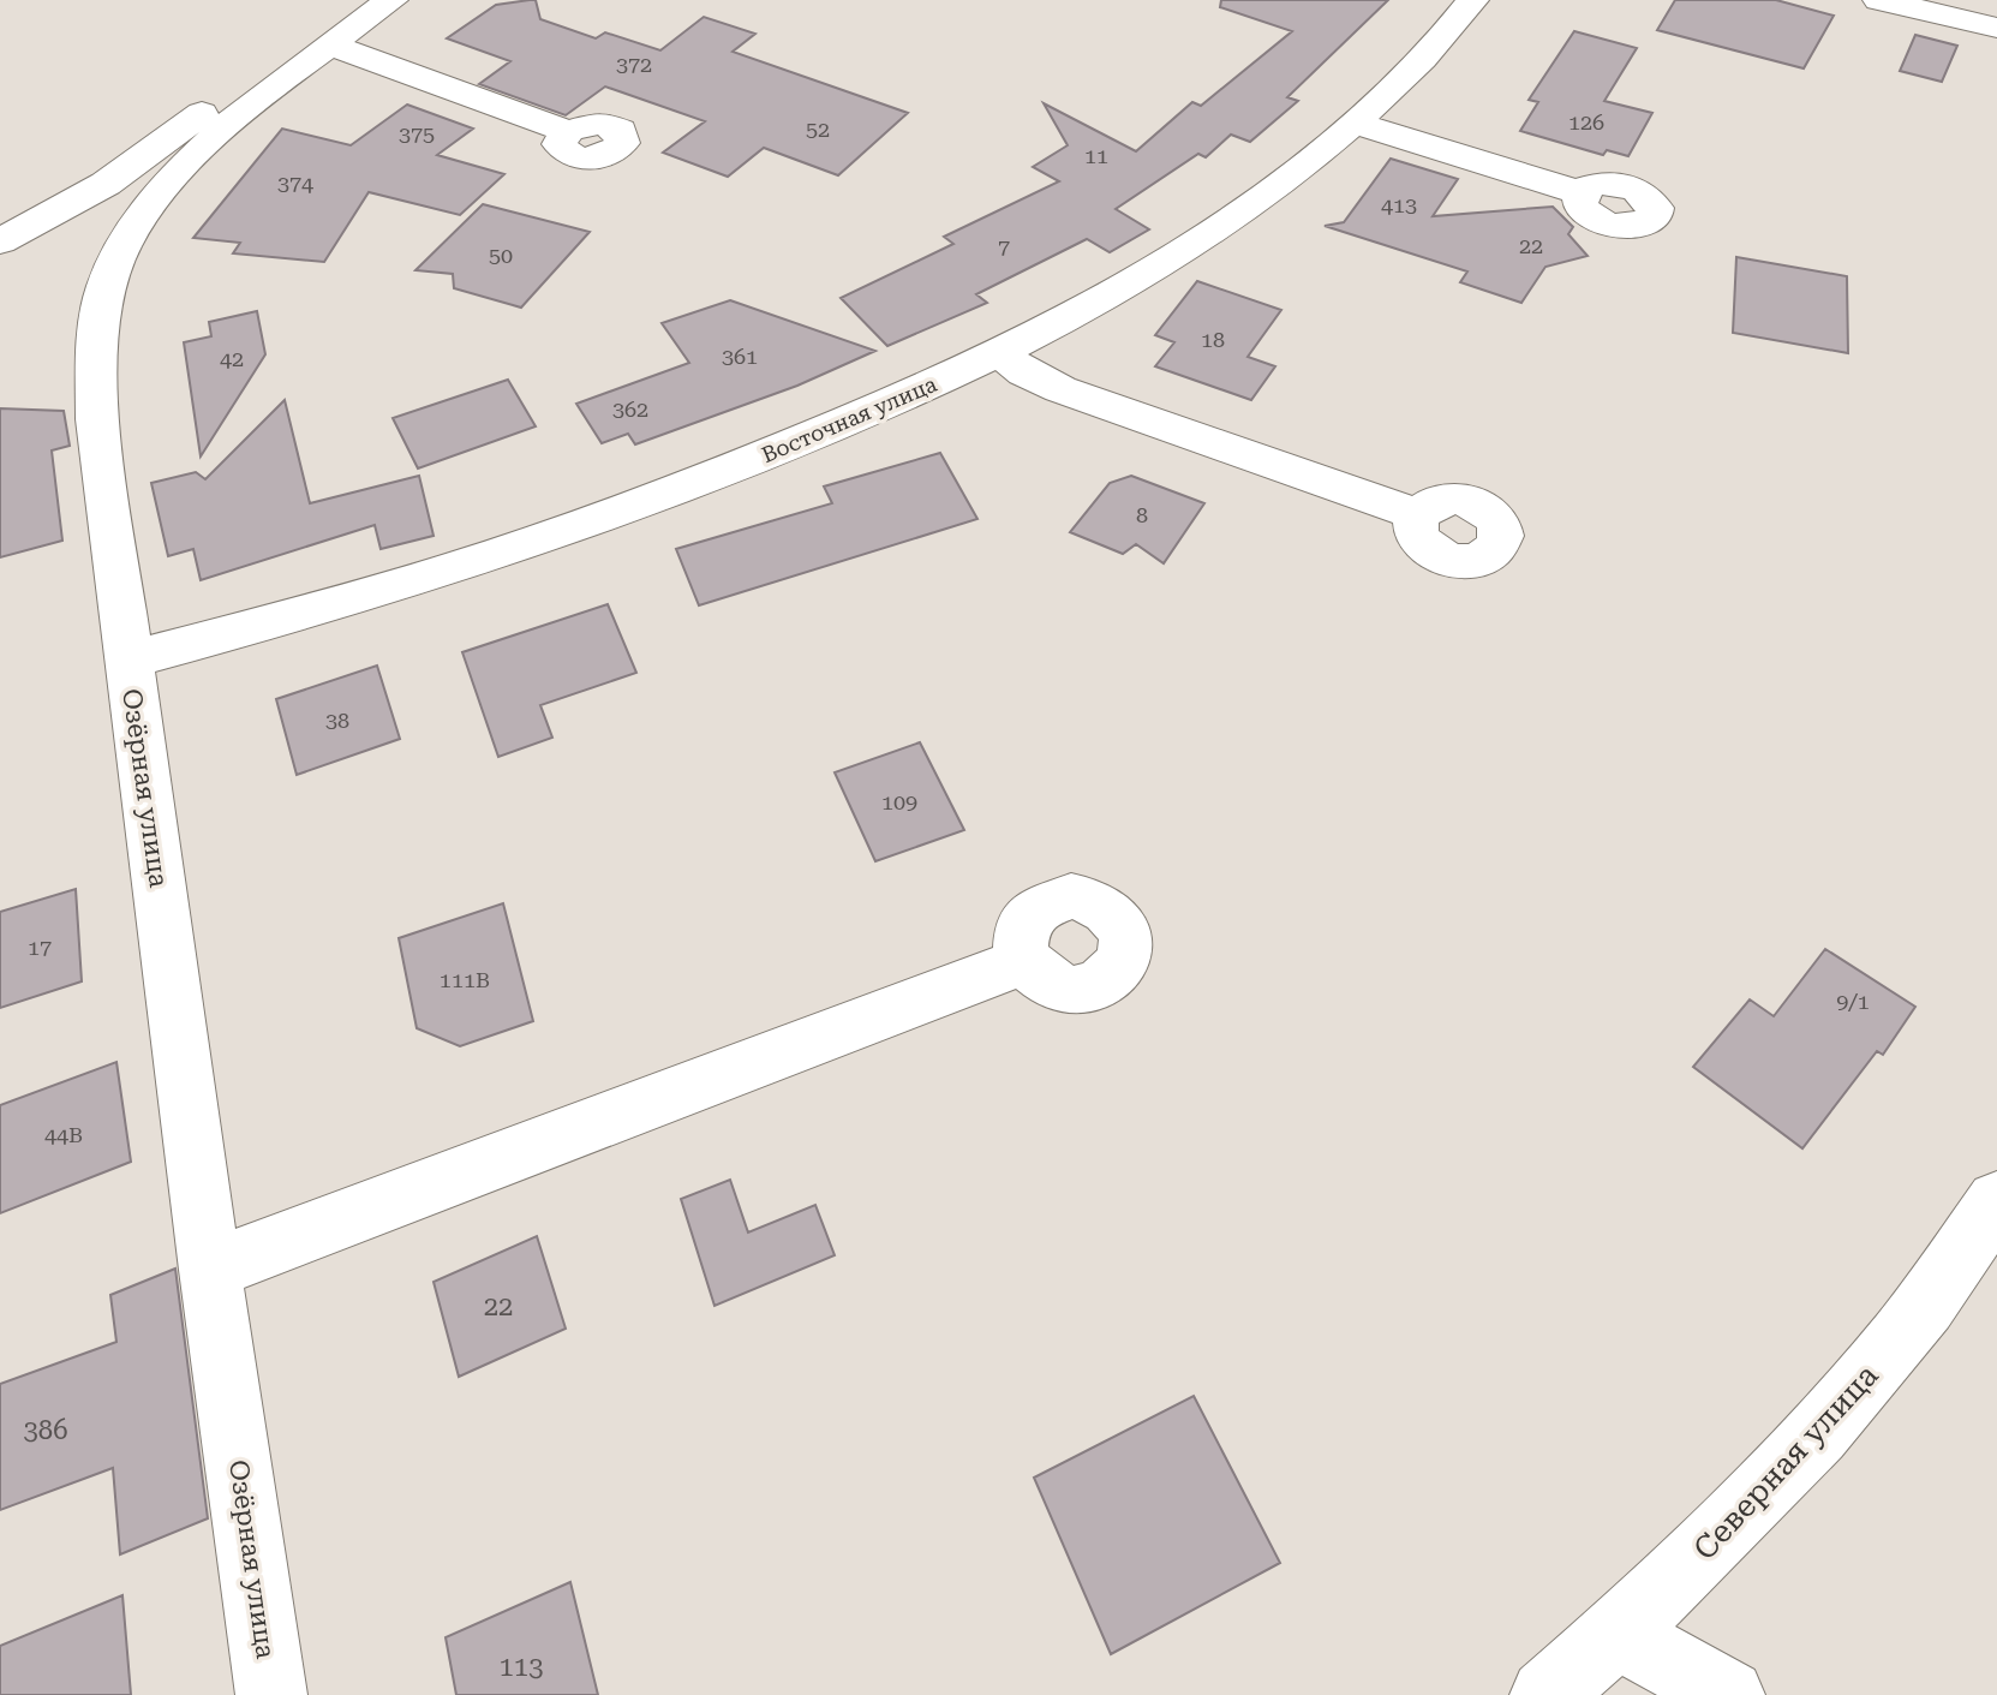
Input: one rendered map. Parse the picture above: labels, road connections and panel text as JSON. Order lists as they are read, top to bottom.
{
  "streets": {
    "street": ["Восточная улица", "Озёрная улица", "Северная улица"]
  },
  "crossings": [
    ["Восточная улица", "Озёрная улица"]
  ],
  "house_numbers": [
    "372",
    "126",
    "52",
    "375",
    "11",
    "374",
    "413",
    "22",
    "7",
    "50",
    "18",
    "361",
    "42",
    "362",
    "8",
    "38",
    "109",
    "17",
    "111В",
    "9/1",
    "44В",
    "22",
    "386",
    "113"
  ]
}
